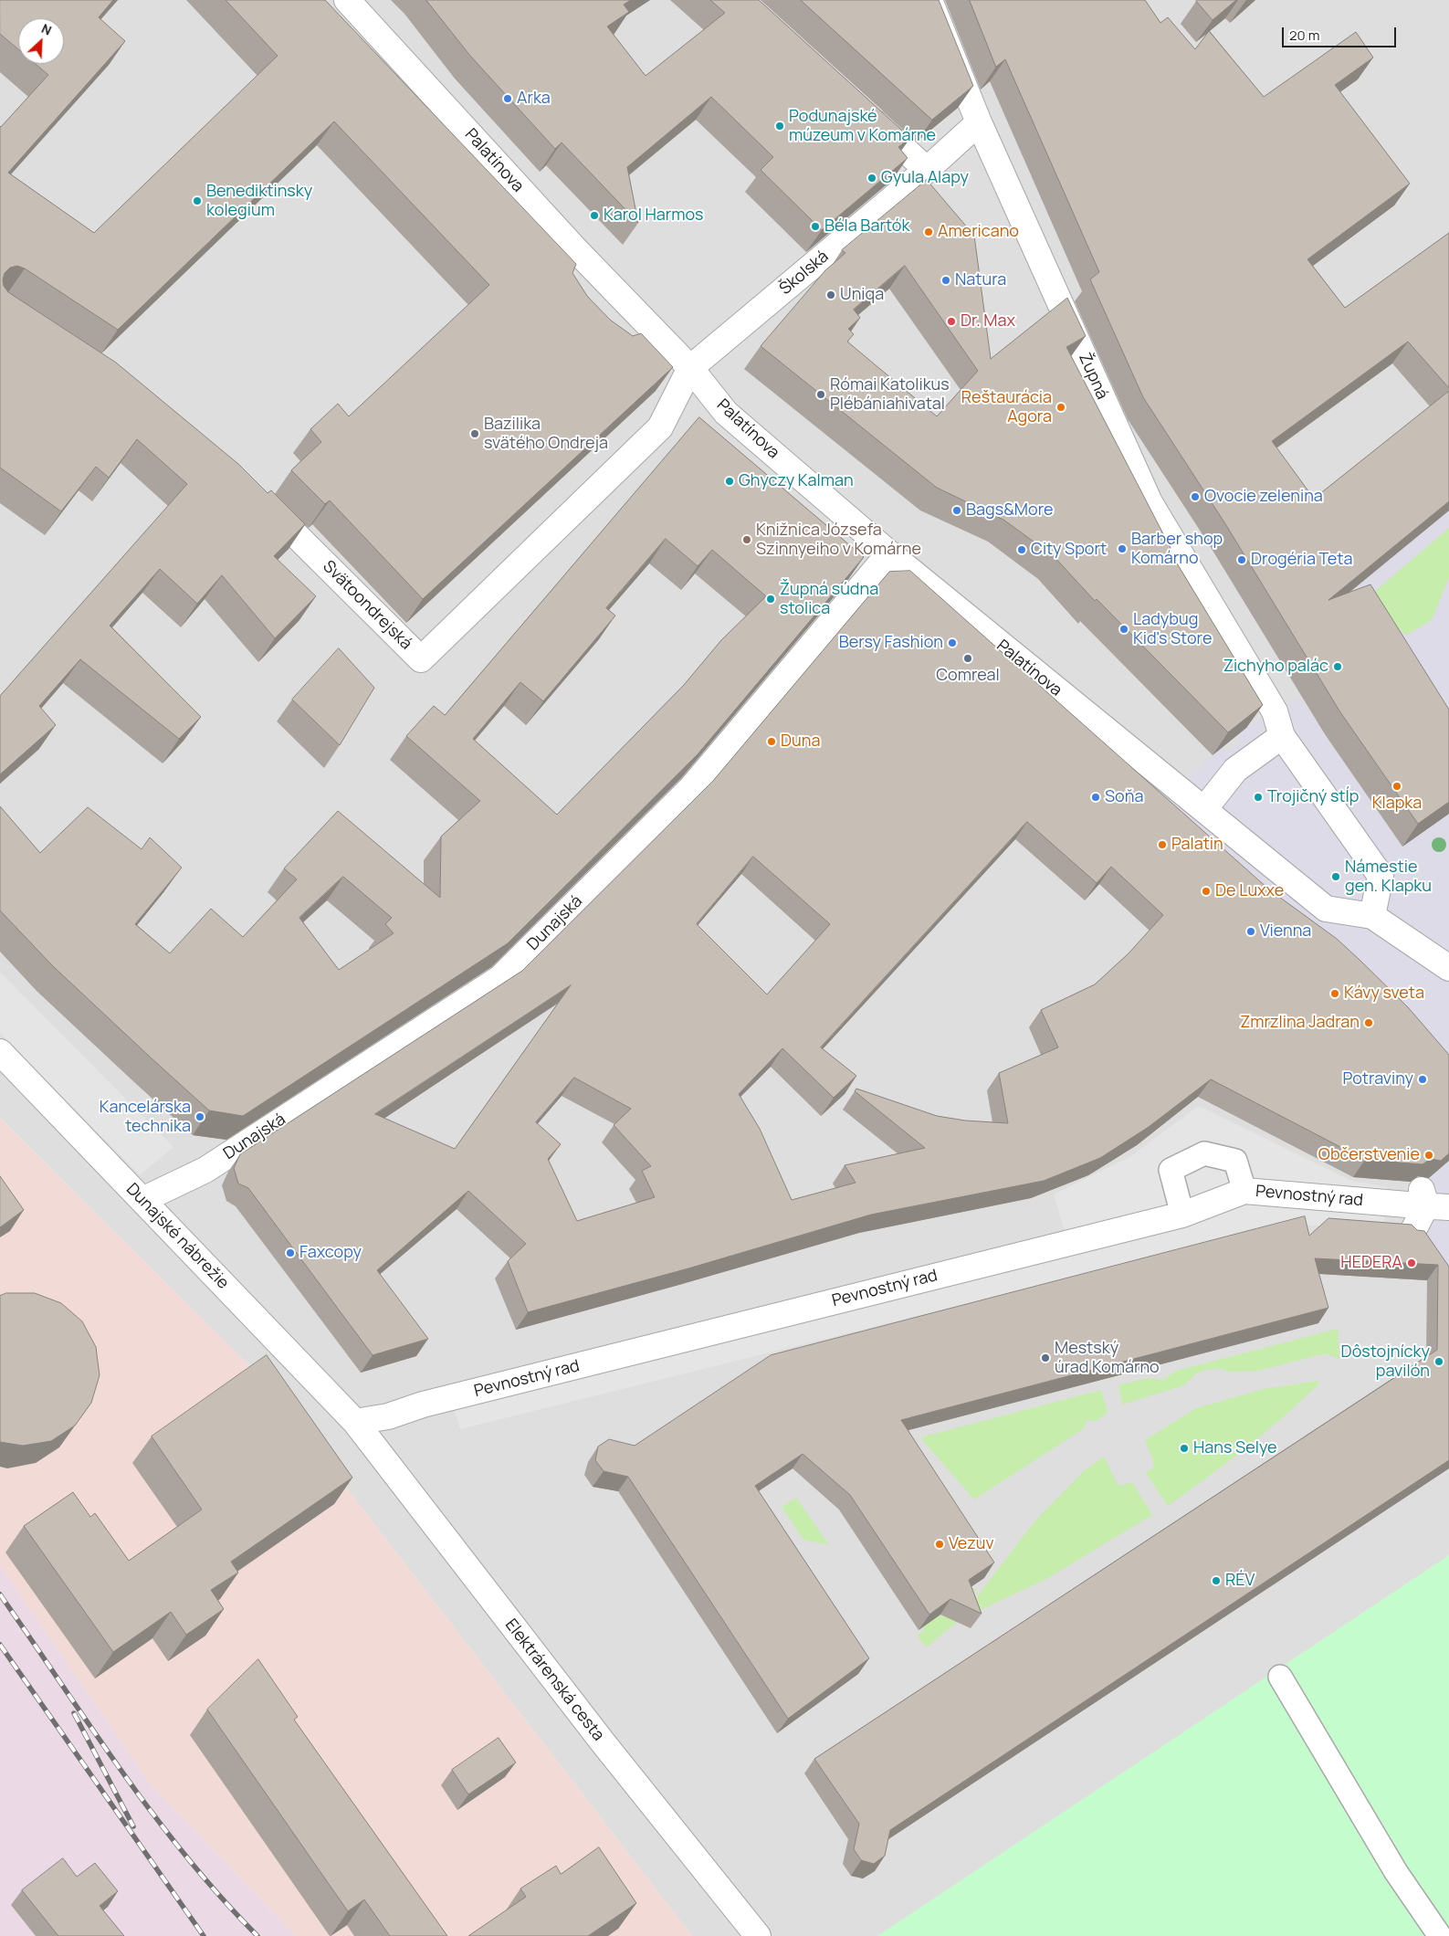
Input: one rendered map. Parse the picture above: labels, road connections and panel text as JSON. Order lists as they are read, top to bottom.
{
  "streets": {
    "street": [
      "Palatínova",
      "Školská",
      "Župná",
      "Svätoondrejská",
      "Dunajská",
      "Pevnostný rad",
      "Dunajské nábrežie",
      "Elektrárenská cesta"
    ]
  },
  "crossings": [
    ["Palatínova", "Školská"],
    ["Palatínova", "Župná"],
    ["Palatínova", "Svätoondrejská"],
    ["Palatínova", "Dunajská"],
    ["Školská", "Župná"],
    ["Školská", "Svätoondrejská"],
    ["Dunajská", "Dunajské nábrežie"],
    ["Pevnostný rad", "Dunajské nábrežie"],
    ["Pevnostný rad", "Elektrárenská cesta"],
    ["Dunajské nábrežie", "Elektrárenská cesta"]
  ],
  "places": [
    "Arka",
    "Podunajské múzeum v Komárne",
    "Gyula Alapy",
    "Benediktinsky kolegium",
    "Karol Harmos",
    "Béla Bartók",
    "Americano",
    "Natura",
    "Uniqa",
    "Dr. Max",
    "Római Katolikus Plébániahivatal",
    "Reštaurácia Agora",
    "Bazilika svätého Ondreja",
    "Ghyczy Kalman",
    "Ovocie zelenina",
    "Bags&More",
    "Knižnica Józsefa Szinnyeiho v Komárne",
    "Barber shop Komárno",
    "City Sport",
    "Drogéria Teta",
    "Župná súdna stolica",
    "Ladybug Kid's Store",
    "Bersy Fashion",
    "Comreal",
    "Zichyho palác",
    "Duna",
    "Klapka",
    "Soňa",
    "Trojičný stĺp",
    "Palatin",
    "Námestie gen. Klapku",
    "De Luxxe",
    "Vienna",
    "Kávy sveta",
    "Zmrzlina Jadran",
    "Potraviny",
    "Kancelárska technika",
    "Občerstvenie",
    "Faxcopy",
    "HEDERA",
    "Mestský úrad Komárno",
    "Dôstojnícky pavilón",
    "Hans Selye",
    "Vezuv",
    "RÉV"
  ],
  "scale_bar": "20 m",
  "north": "top right"
}
